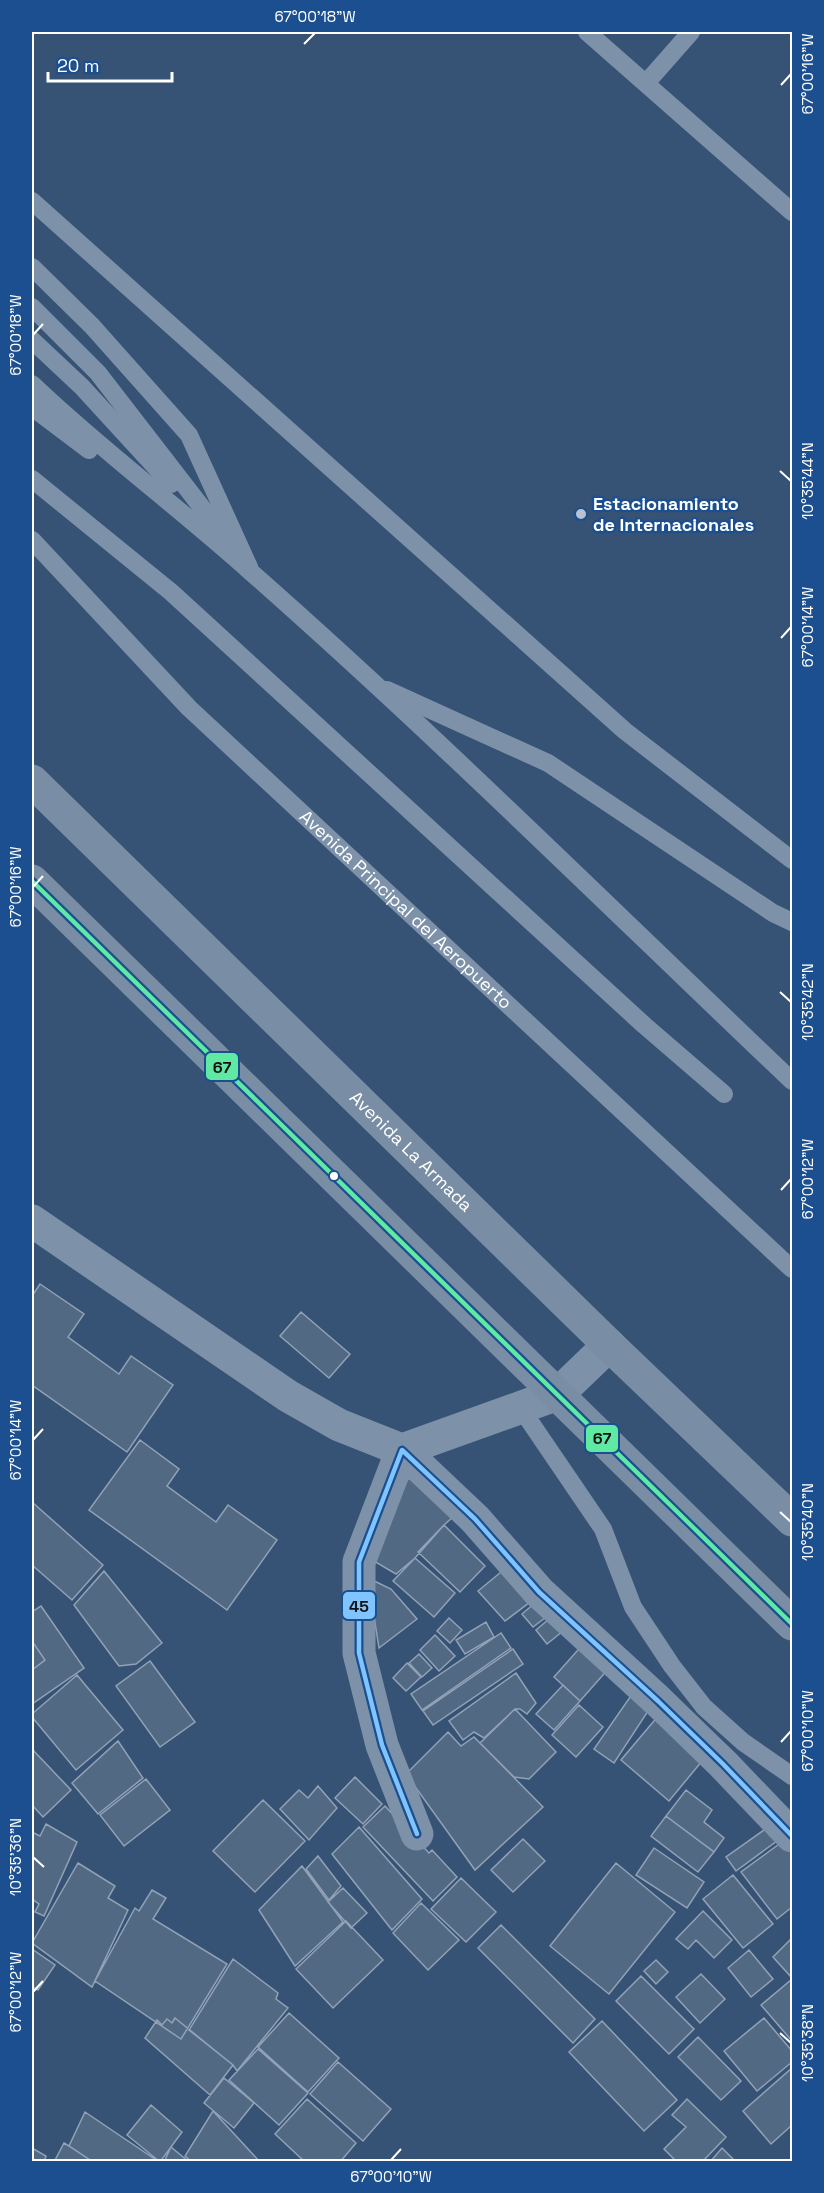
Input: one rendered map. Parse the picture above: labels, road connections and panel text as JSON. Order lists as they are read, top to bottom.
{
  "streets": {
    "main road": ["Avenida La Armada"],
    "lane": ["Avenida Principal del Aeropuerto"]
  },
  "places": ["Estacionamiento de Internacionales"],
  "lines": ["transit line 67", "transit line 45"],
  "scale_bar": "20 m",
  "coordinates": [
    "67°00'18\"W",
    "67°00'16\"W",
    "10°35'44\"N",
    "67°00'14\"W",
    "10°35'42\"N",
    "67°00'12\"W",
    "10°35'40\"N",
    "67°00'10\"W",
    "10°35'36\"N",
    "10°35'38\"N"
  ]
}
